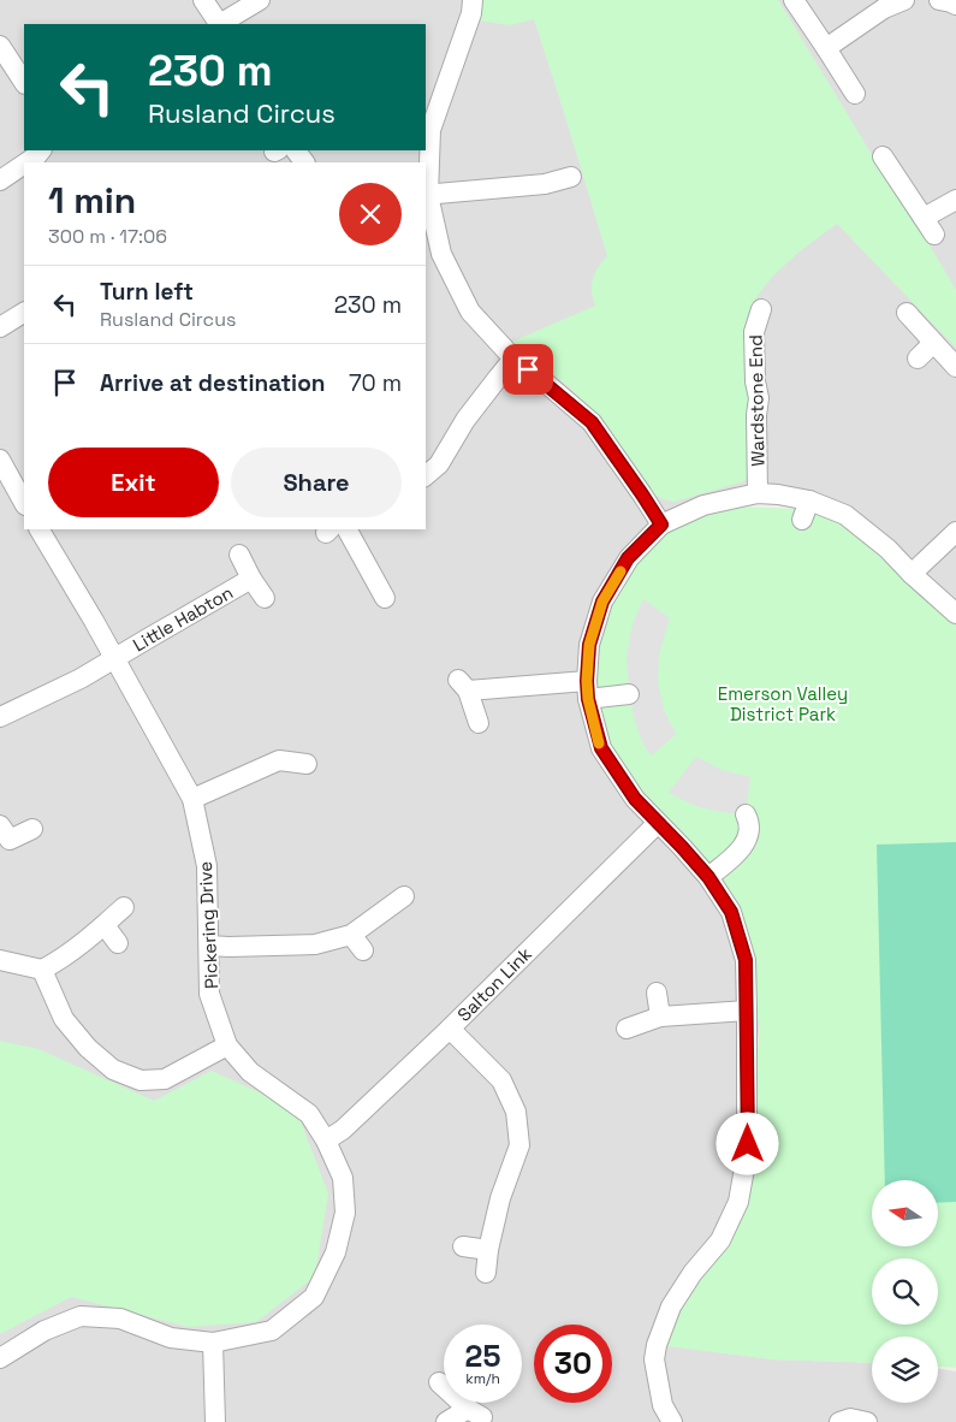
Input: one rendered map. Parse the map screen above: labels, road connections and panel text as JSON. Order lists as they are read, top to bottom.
{
  "streets": {
    "street": [
      "Wardstone End",
      "Little Habton",
      "Pickering Drive",
      "Salton Link"
    ]
  },
  "crossings": [
    ["Little Habton", "Pickering Drive"],
    ["Pickering Drive", "Salton Link"]
  ],
  "parks": ["Emerson Valley District Park"],
  "north": "left",
  "page": {
    "turn": ["230 m", "Rusland Circus"],
    "heading": ["1 min", "300 m · 17:06"],
    "list": [
      {
        "name": "Turn left",
        "note": "Rusland Circus",
        "value": "230 m"
      },
      {
        "name": "Arrive at destination",
        "value": "70 m"
      }
    ],
    "buttons": ["Exit", "Share"],
    "speed": "25 km/h",
    "limit": "30"
  }
}
